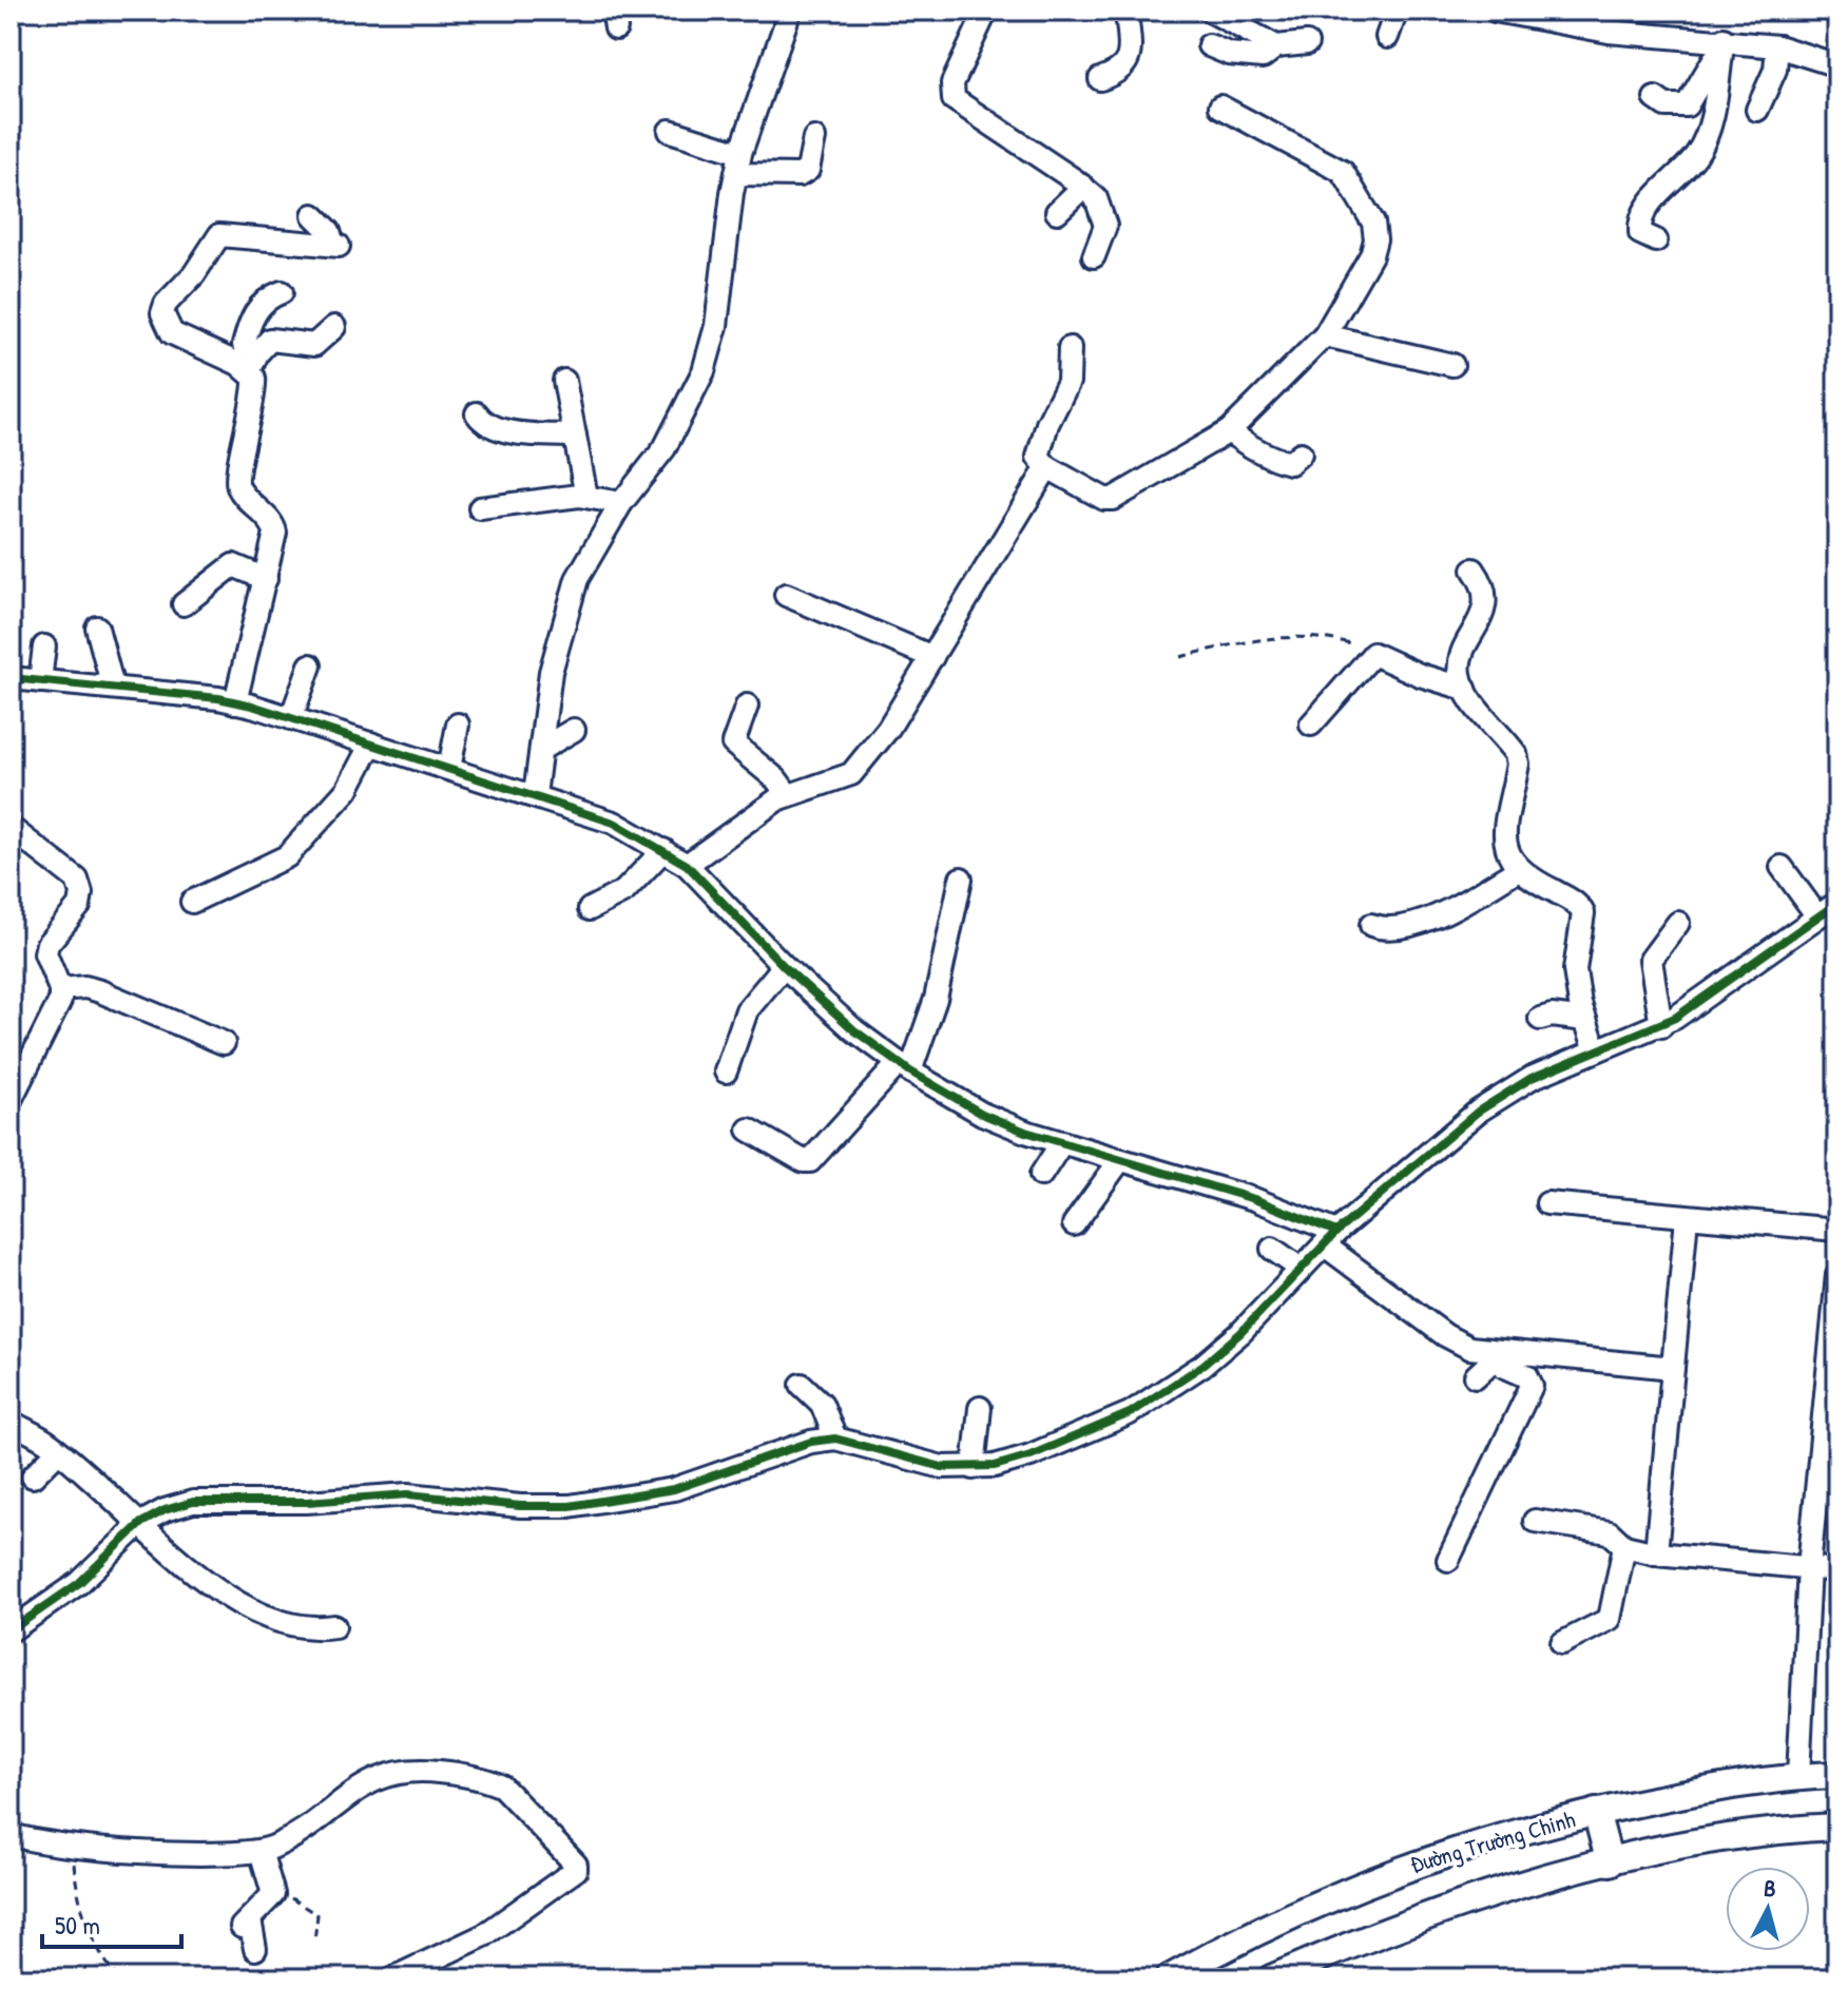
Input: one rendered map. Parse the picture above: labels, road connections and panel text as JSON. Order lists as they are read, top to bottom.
{
  "streets": {
    "main road": ["Đường Trường Chinh"]
  },
  "scale_bar": "50 m",
  "north": "top"
}
